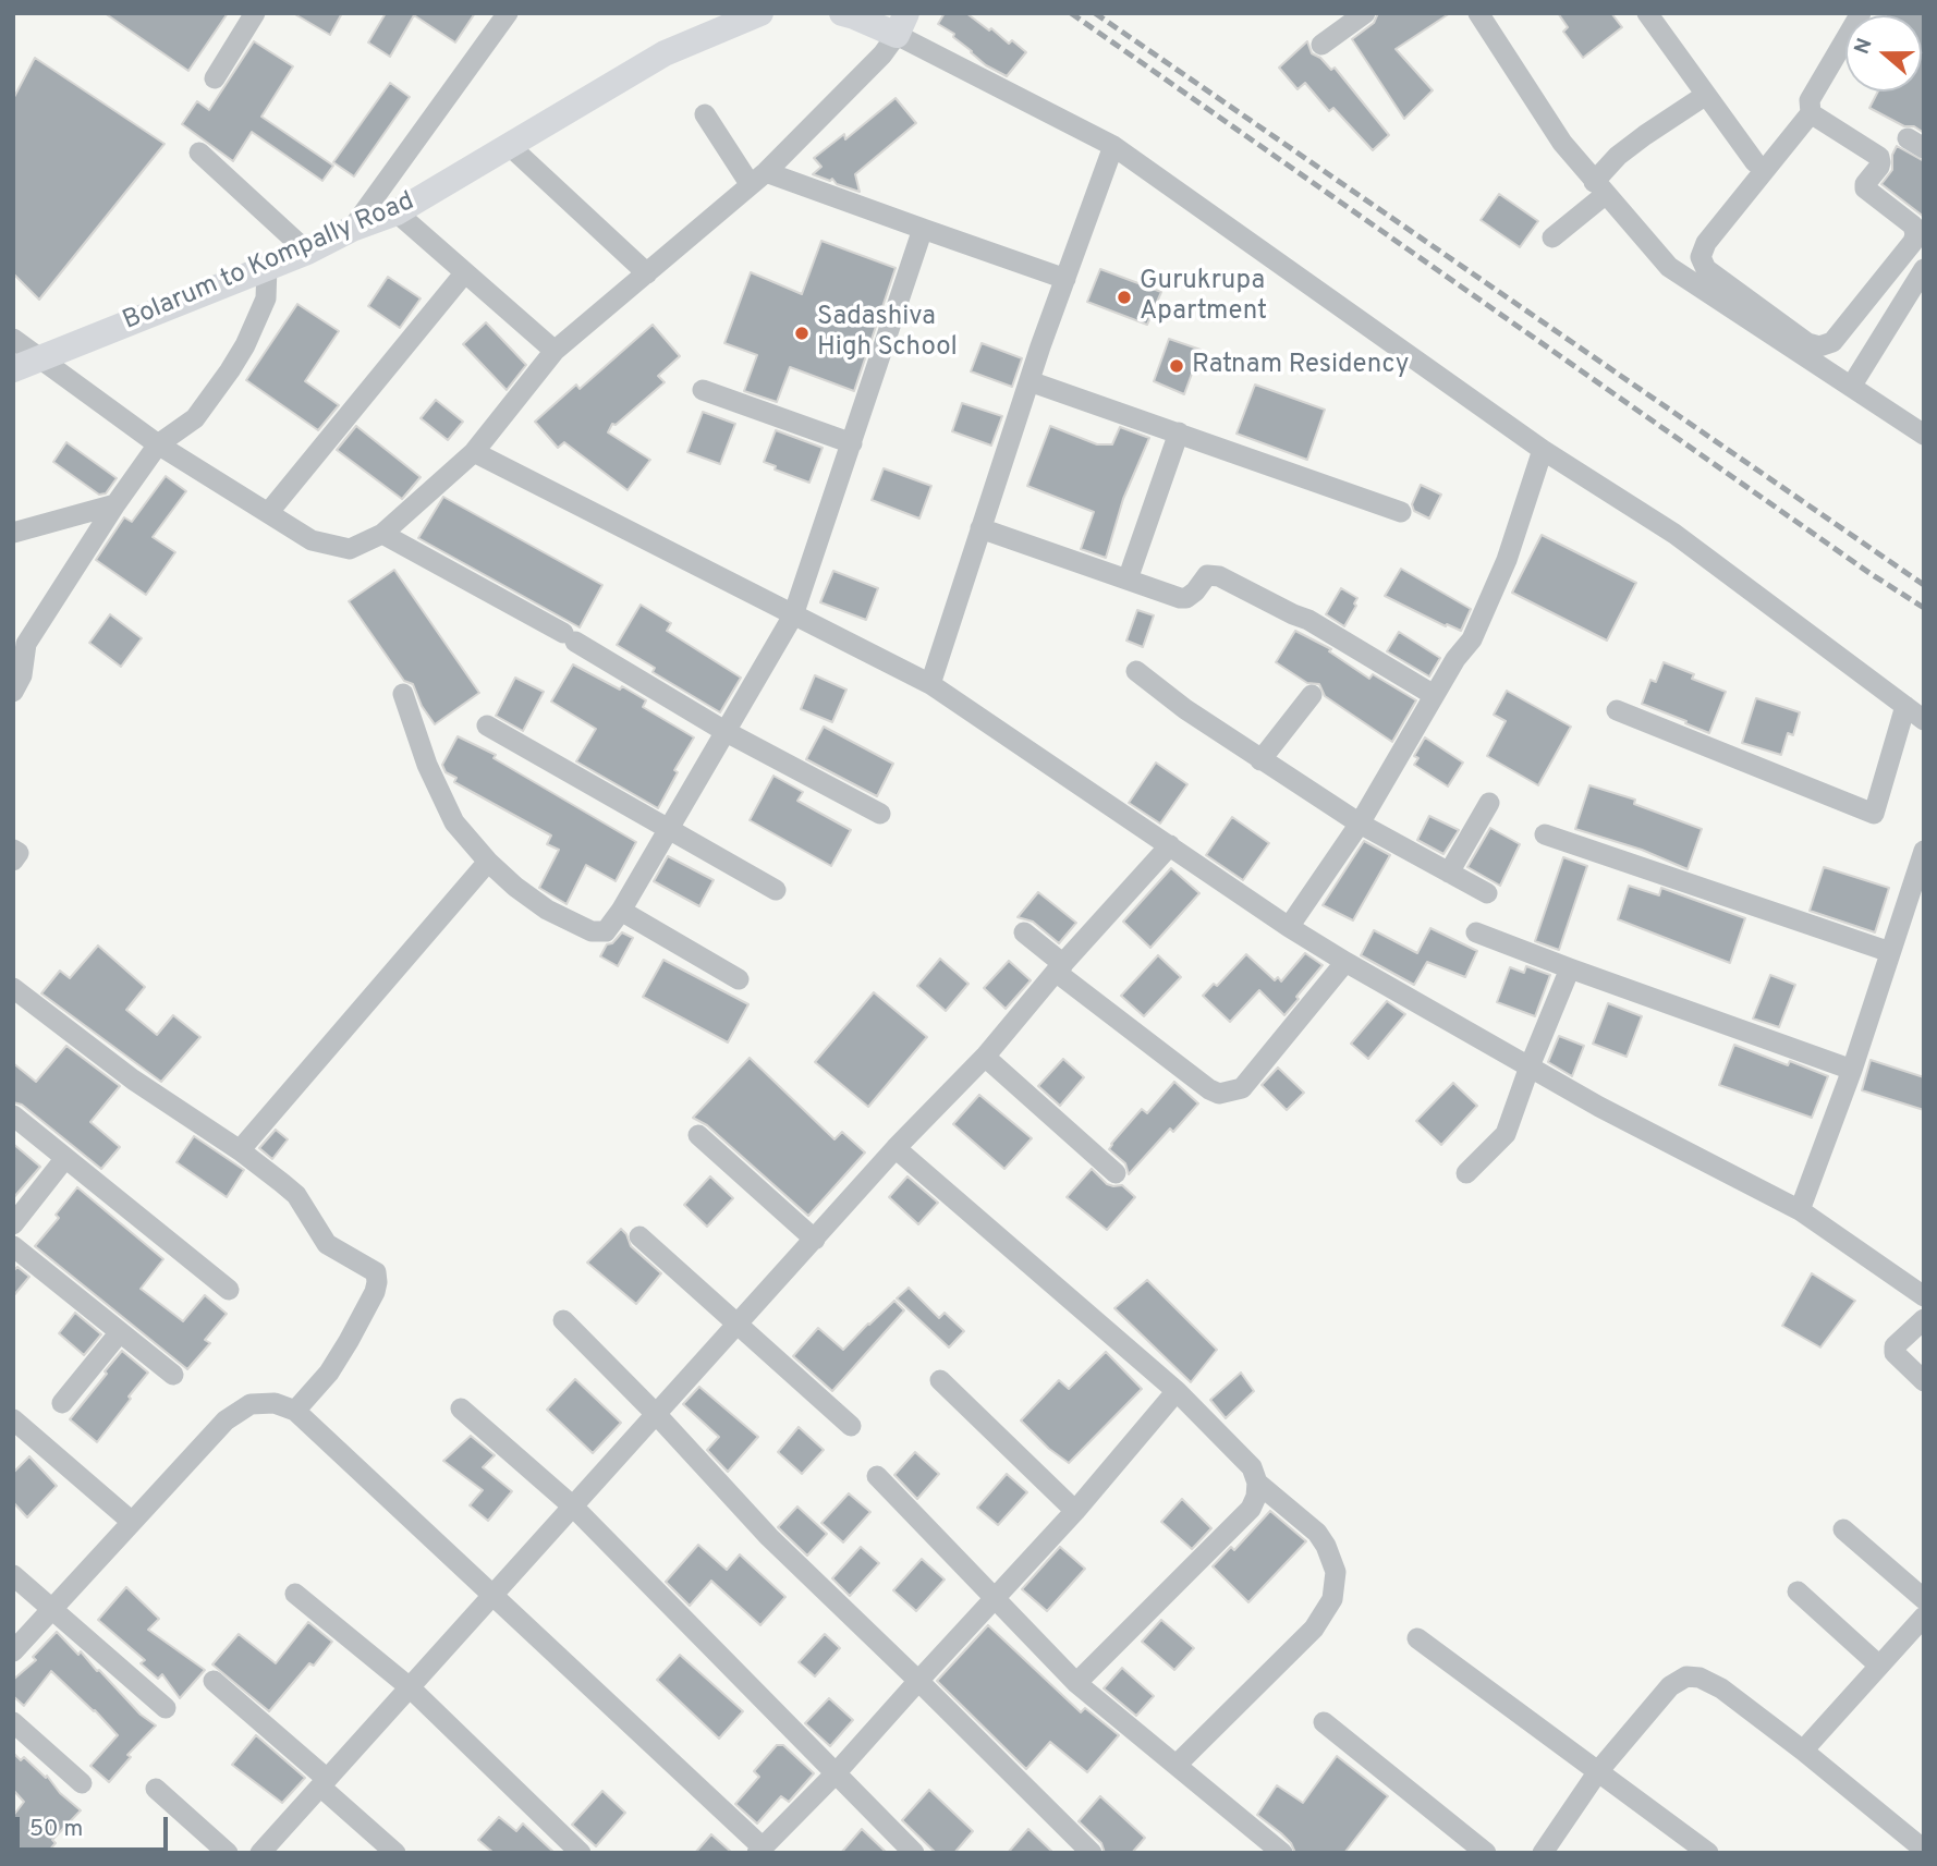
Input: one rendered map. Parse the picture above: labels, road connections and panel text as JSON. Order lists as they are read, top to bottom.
{
  "streets": {
    "main road": ["Bolarum to Kompally Road"]
  },
  "places": ["Gurukrupa Apartment", "Sadashiva High School", "Ratnam Residency"],
  "scale_bar": "50 m",
  "north": "left"
}
